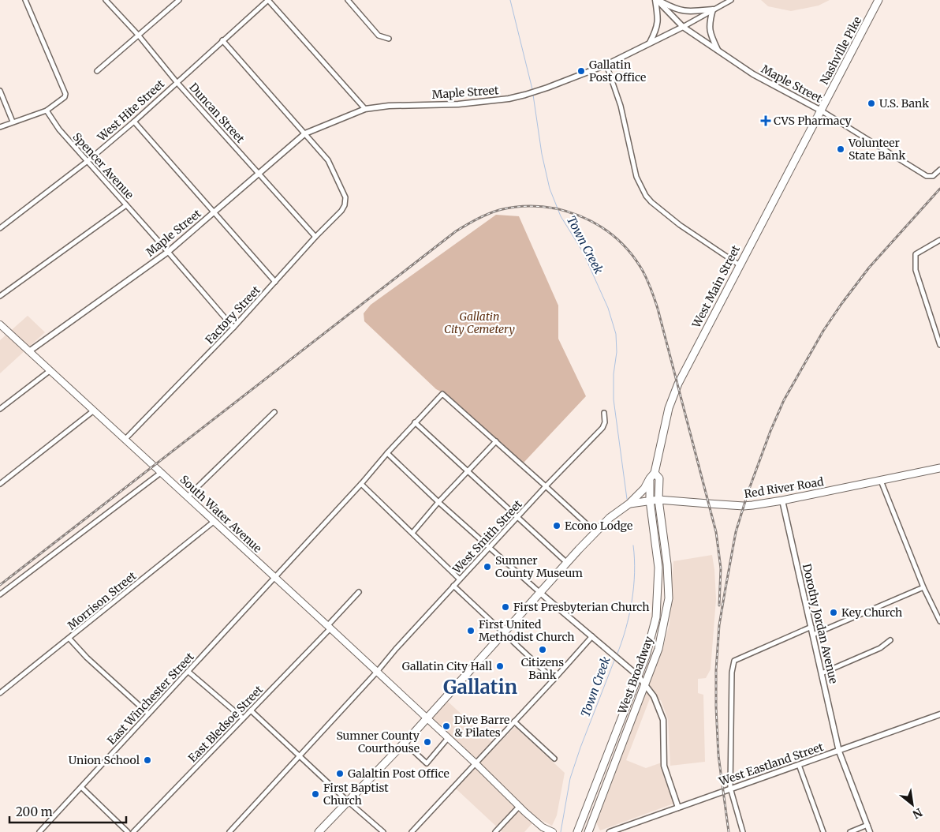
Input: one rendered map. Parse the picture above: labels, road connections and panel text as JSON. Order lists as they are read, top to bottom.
{
  "streets": {
    "main road": [
      "Nashville Pike",
      "West Main Street",
      "Red River Road",
      "South Water Avenue",
      "West Broadway"
    ],
    "street": [
      "Maple Street",
      "West Hite Street",
      "Duncan Street",
      "Spencer Avenue",
      "Factory Street",
      "West Smith Street",
      "Morrison Street",
      "Dorothy Jordan Avenue",
      "East Winchester Street",
      "East Bledsoe Street",
      "West Eastland Street"
    ]
  },
  "crossings": [
    ["Nashville Pike", "Maple Street"],
    ["Nashville Pike", "West Main Street"],
    ["Maple Street", "Duncan Street"],
    ["Maple Street", "Spencer Avenue"],
    ["Maple Street", "West Main Street"],
    ["Maple Street", "Factory Street"],
    ["Maple Street", "South Water Avenue"],
    ["West Hite Street", "Duncan Street"],
    ["West Hite Street", "Spencer Avenue"],
    ["Duncan Street", "Factory Street"],
    ["Spencer Avenue", "Factory Street"],
    ["West Main Street", "Red River Road"],
    ["West Main Street", "West Broadway"],
    ["Factory Street", "South Water Avenue"],
    ["Red River Road", "Dorothy Jordan Avenue"],
    ["Red River Road", "West Broadway"],
    ["South Water Avenue", "West Smith Street"],
    ["South Water Avenue", "Morrison Street"],
    ["South Water Avenue", "East Winchester Street"],
    ["South Water Avenue", "East Bledsoe Street"],
    ["Dorothy Jordan Avenue", "West Eastland Street"]
  ],
  "districts": ["Gallatin"],
  "water": ["Town Creek"],
  "parks": ["Gallatin City Cemetery"],
  "places": {
    "other": [
      "Gallatin Post Office",
      "U.S. Bank",
      "Volunteer State Bank",
      "Econo Lodge",
      "Sumner County Museum",
      "First Presbyterian Church",
      "Key Church",
      "First United Methodist Church",
      "Citizens Bank",
      "Gallatin City Hall",
      "Dive Barre & Pilates",
      "Sumner County Courthouse",
      "Union School",
      "Galaltin Post Office",
      "First Baptist Church"
    ],
    "health": ["CVS Pharmacy"]
  },
  "scale_bar": "200 m",
  "north": "bottom right"
}
